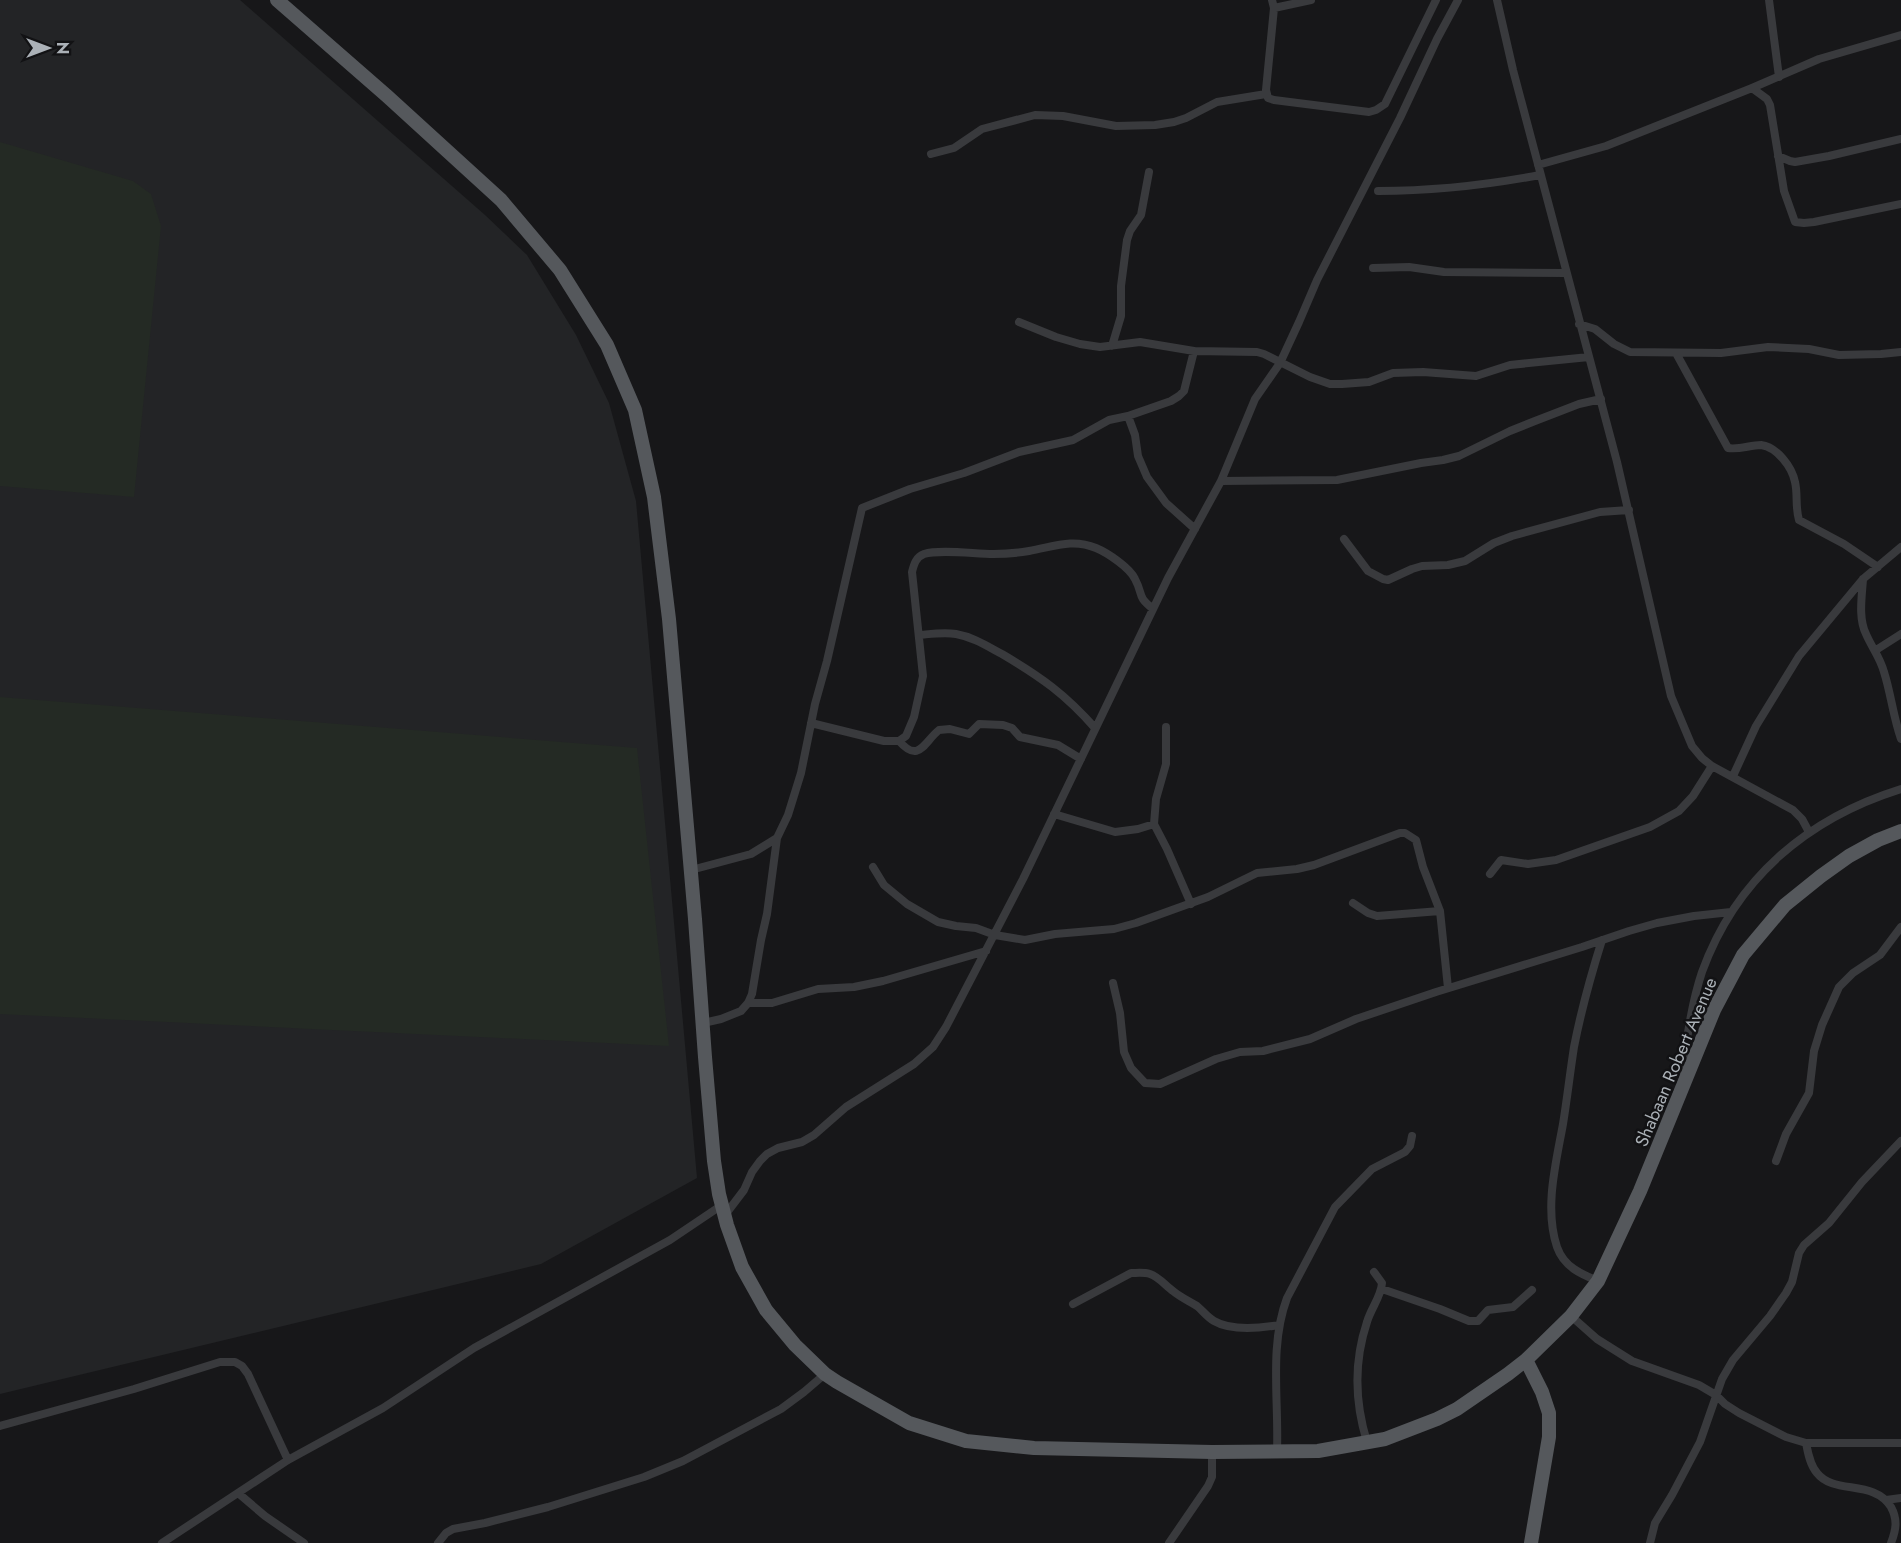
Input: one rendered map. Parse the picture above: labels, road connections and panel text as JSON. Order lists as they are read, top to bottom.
{
  "streets": {
    "main road": ["Shabaan Robert Avenue"]
  },
  "north": "right"
}
